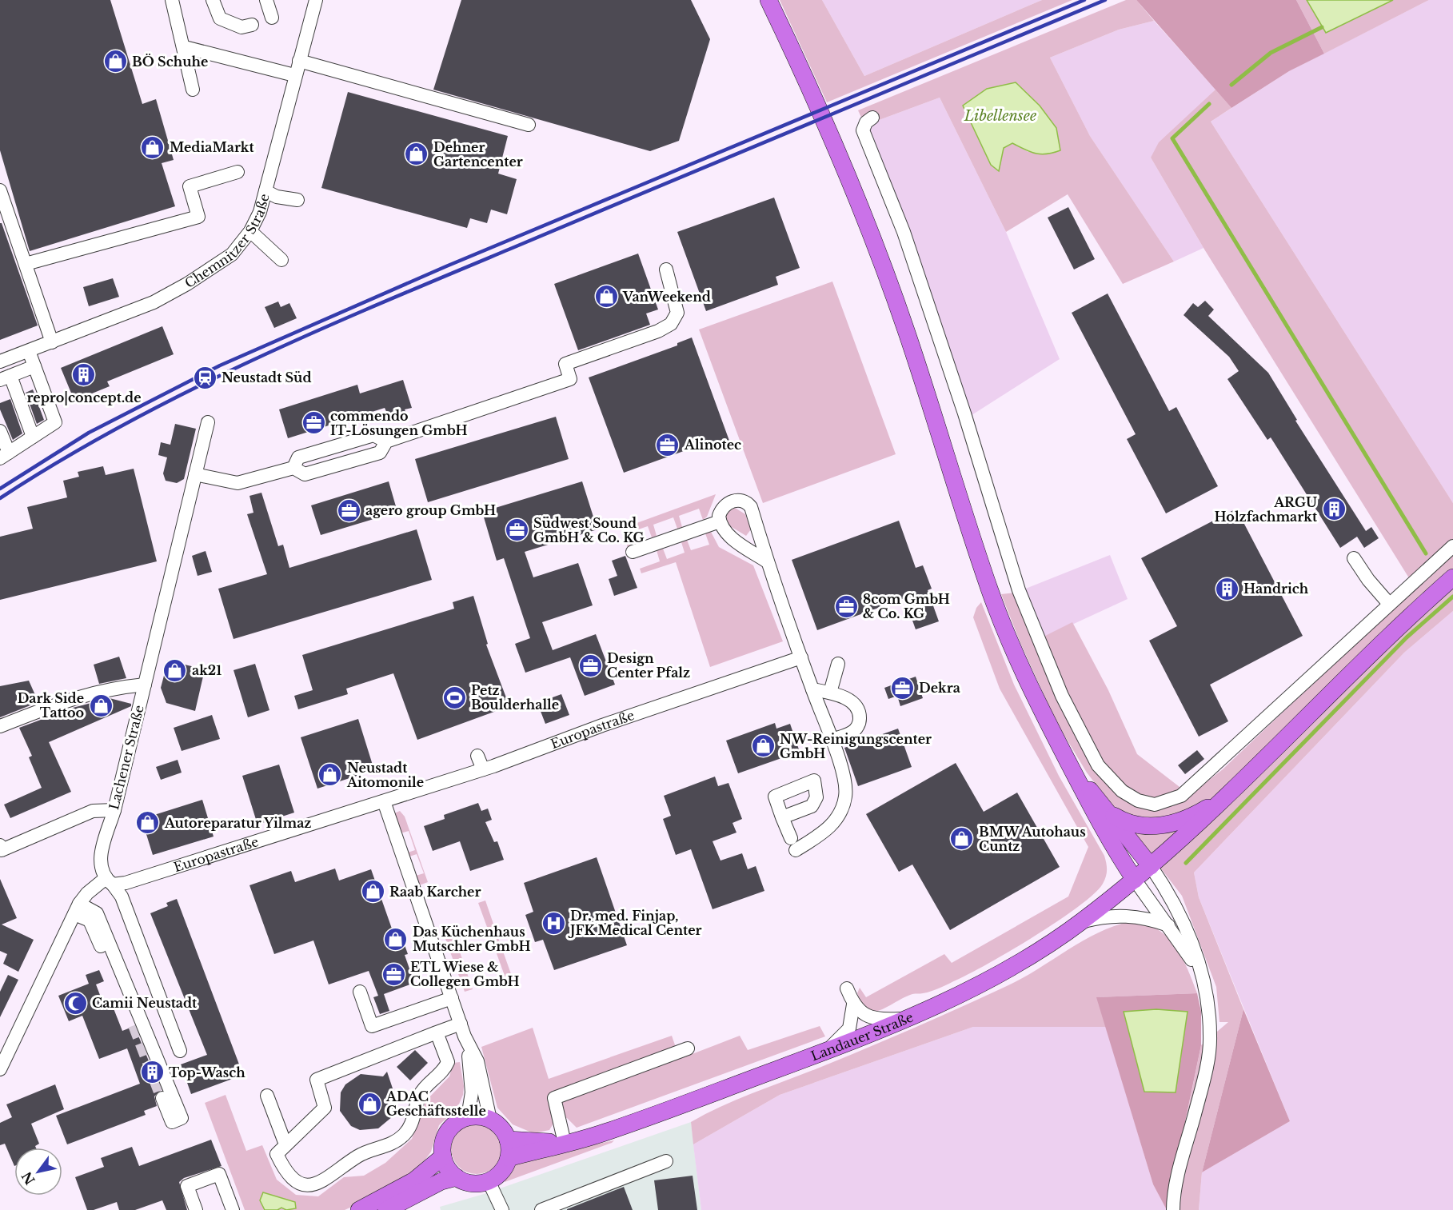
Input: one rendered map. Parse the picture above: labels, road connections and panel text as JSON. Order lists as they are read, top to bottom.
{
  "streets": {
    "main road": ["Landauer Straße"],
    "street": ["Chemnitzer Straße", "Europastraße", "Lachener Straße"]
  },
  "crossings": [
    ["Europastraße", "Lachener Straße"]
  ],
  "water": ["Libellensee"],
  "places": {
    "shop": [
      "BÖ Schuhe",
      "MediaMarkt",
      "Dehner Gartencenter",
      "VanWeekend",
      "ak21",
      "Dark Side Tattoo",
      "NW-Reinigungscenter GmbH",
      "Neustadt Aitomonile",
      "Autoreparatur Yilmaz",
      "BMW Autohaus Cuntz",
      "Raab Karcher",
      "Das Küchenhaus Mutschler GmbH",
      "ADAC Geschäftsstelle"
    ],
    "building": [
      "repro|concept.de",
      "ARGU Holzfachmarkt",
      "Handrich",
      "Top-Wasch"
    ],
    "station": ["Neustadt Süd"],
    "office": [
      "commendo IT-Lösungen GmbH",
      "Alinotec",
      "agero group GmbH",
      "Südwest Sound GmbH & Co. KG",
      "8com GmbH & Co. KG",
      "Design Center Pfalz",
      "Dekra",
      "ETL Wiese & Collegen GmbH"
    ],
    "sports": ["Petz Boulderhalle"],
    "hospital": ["Dr. med. Finjap, JFK Medical Center"],
    "mosque": ["Camii Neustadt"]
  },
  "north": "bottom left"
}
